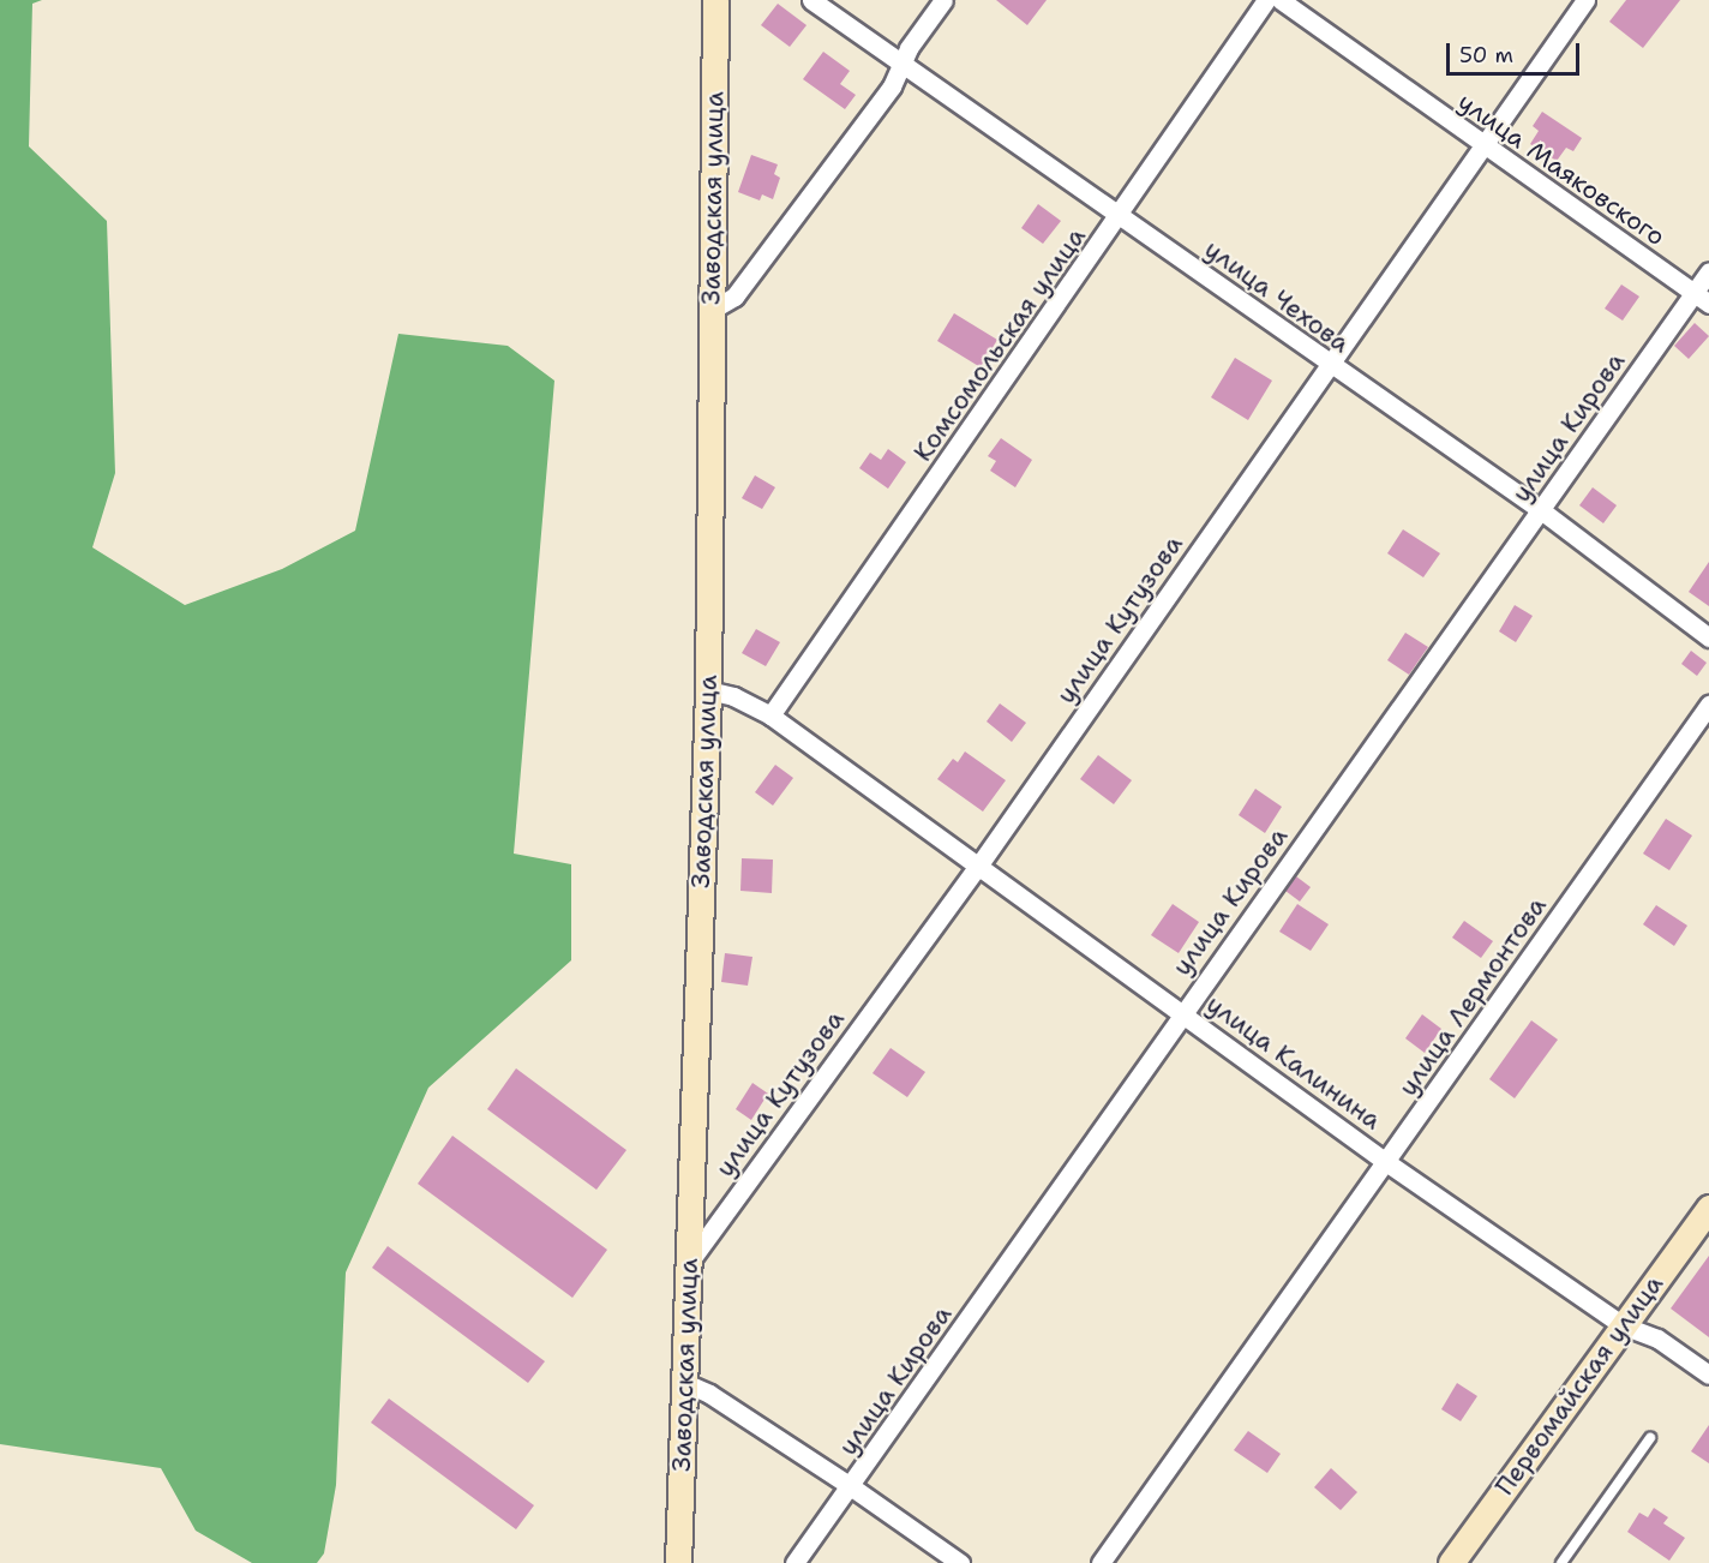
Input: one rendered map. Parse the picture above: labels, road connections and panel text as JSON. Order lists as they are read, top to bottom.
{
  "streets": {
    "street": [
      "улица Маяковского",
      "Заводская улица",
      "улица Чехова",
      "Комсомольская улица",
      "улица Кирова",
      "улица Кутузова",
      "улица Лермонтова",
      "улица Калинина",
      "Первомайская улица"
    ]
  },
  "crossings": [
    ["улица Маяковского", "улица Кирова"],
    ["улица Маяковского", "улица Кутузова"],
    ["Заводская улица", "улица Кутузова"],
    ["Заводская улица", "улица Калинина"],
    ["улица Чехова", "Комсомольская улица"],
    ["улица Чехова", "улица Кирова"],
    ["улица Чехова", "улица Кутузова"],
    ["Комсомольская улица", "улица Калинина"],
    ["улица Кирова", "улица Калинина"],
    ["улица Кутузова", "улица Калинина"],
    ["улица Лермонтова", "улица Калинина"],
    ["улица Калинина", "Первомайская улица"]
  ],
  "scale_bar": "50 m"
}
